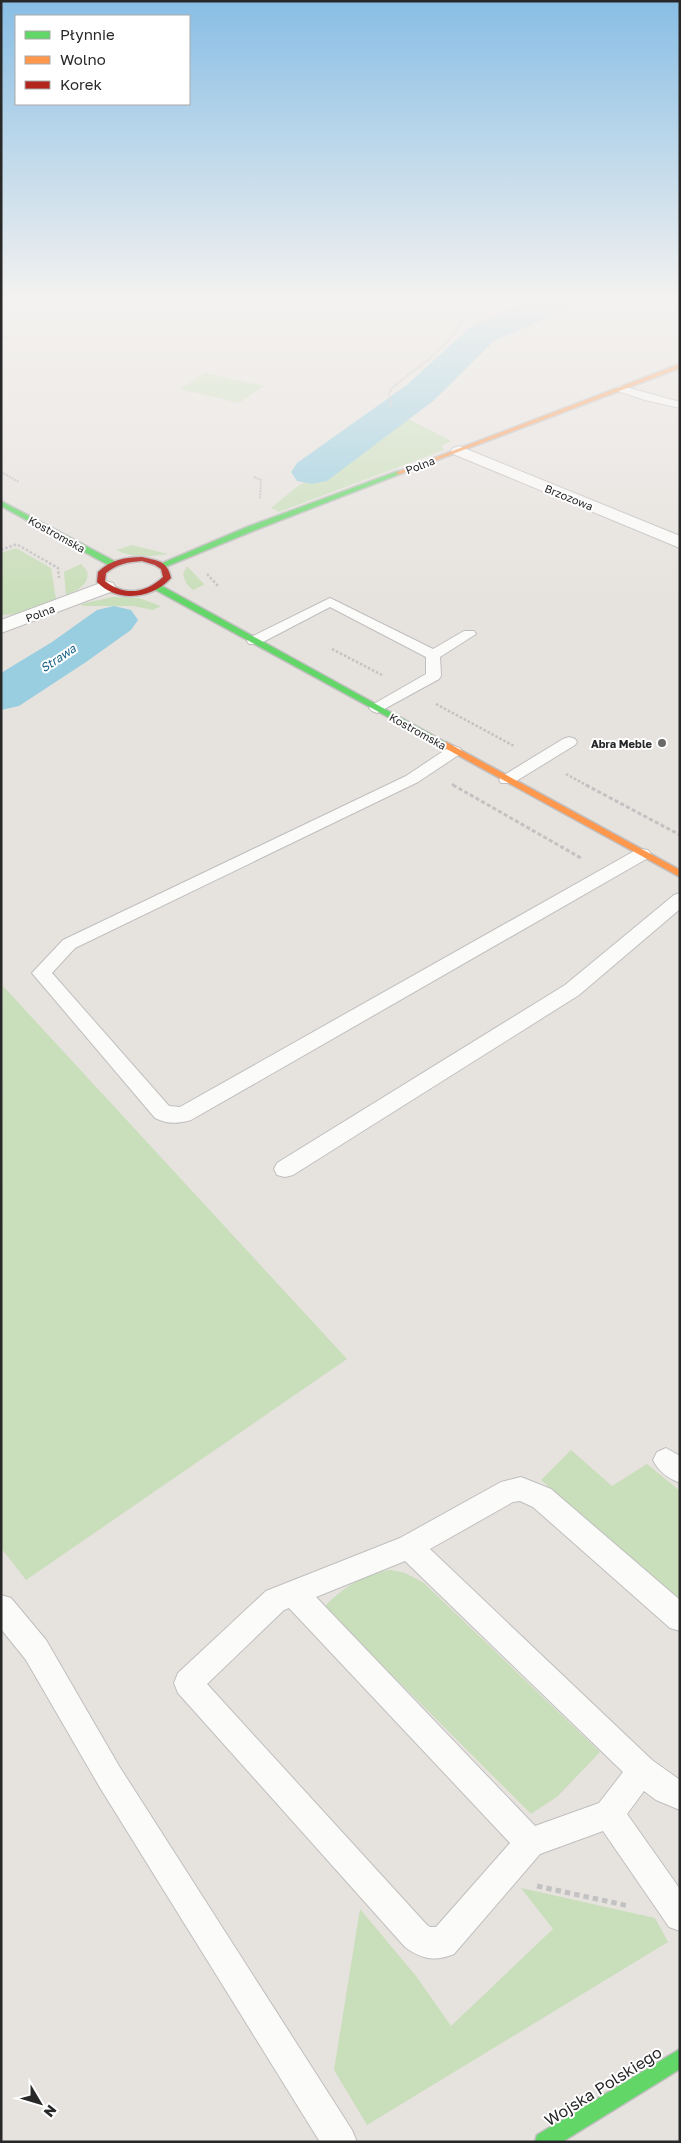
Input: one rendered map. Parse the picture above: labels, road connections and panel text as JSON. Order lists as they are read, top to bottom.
{
  "streets": {
    "street": [
      "Polna",
      "Brzozowa",
      "Kostromska",
      "Wojska Polskiego"
    ]
  },
  "crossings": [
    ["Polna", "Brzozowa"]
  ],
  "water": ["Strawa"],
  "places": ["Abra Meble"],
  "legend": ["Płynnie", "Wolno", "Korek"],
  "north": "bottom right"
}
